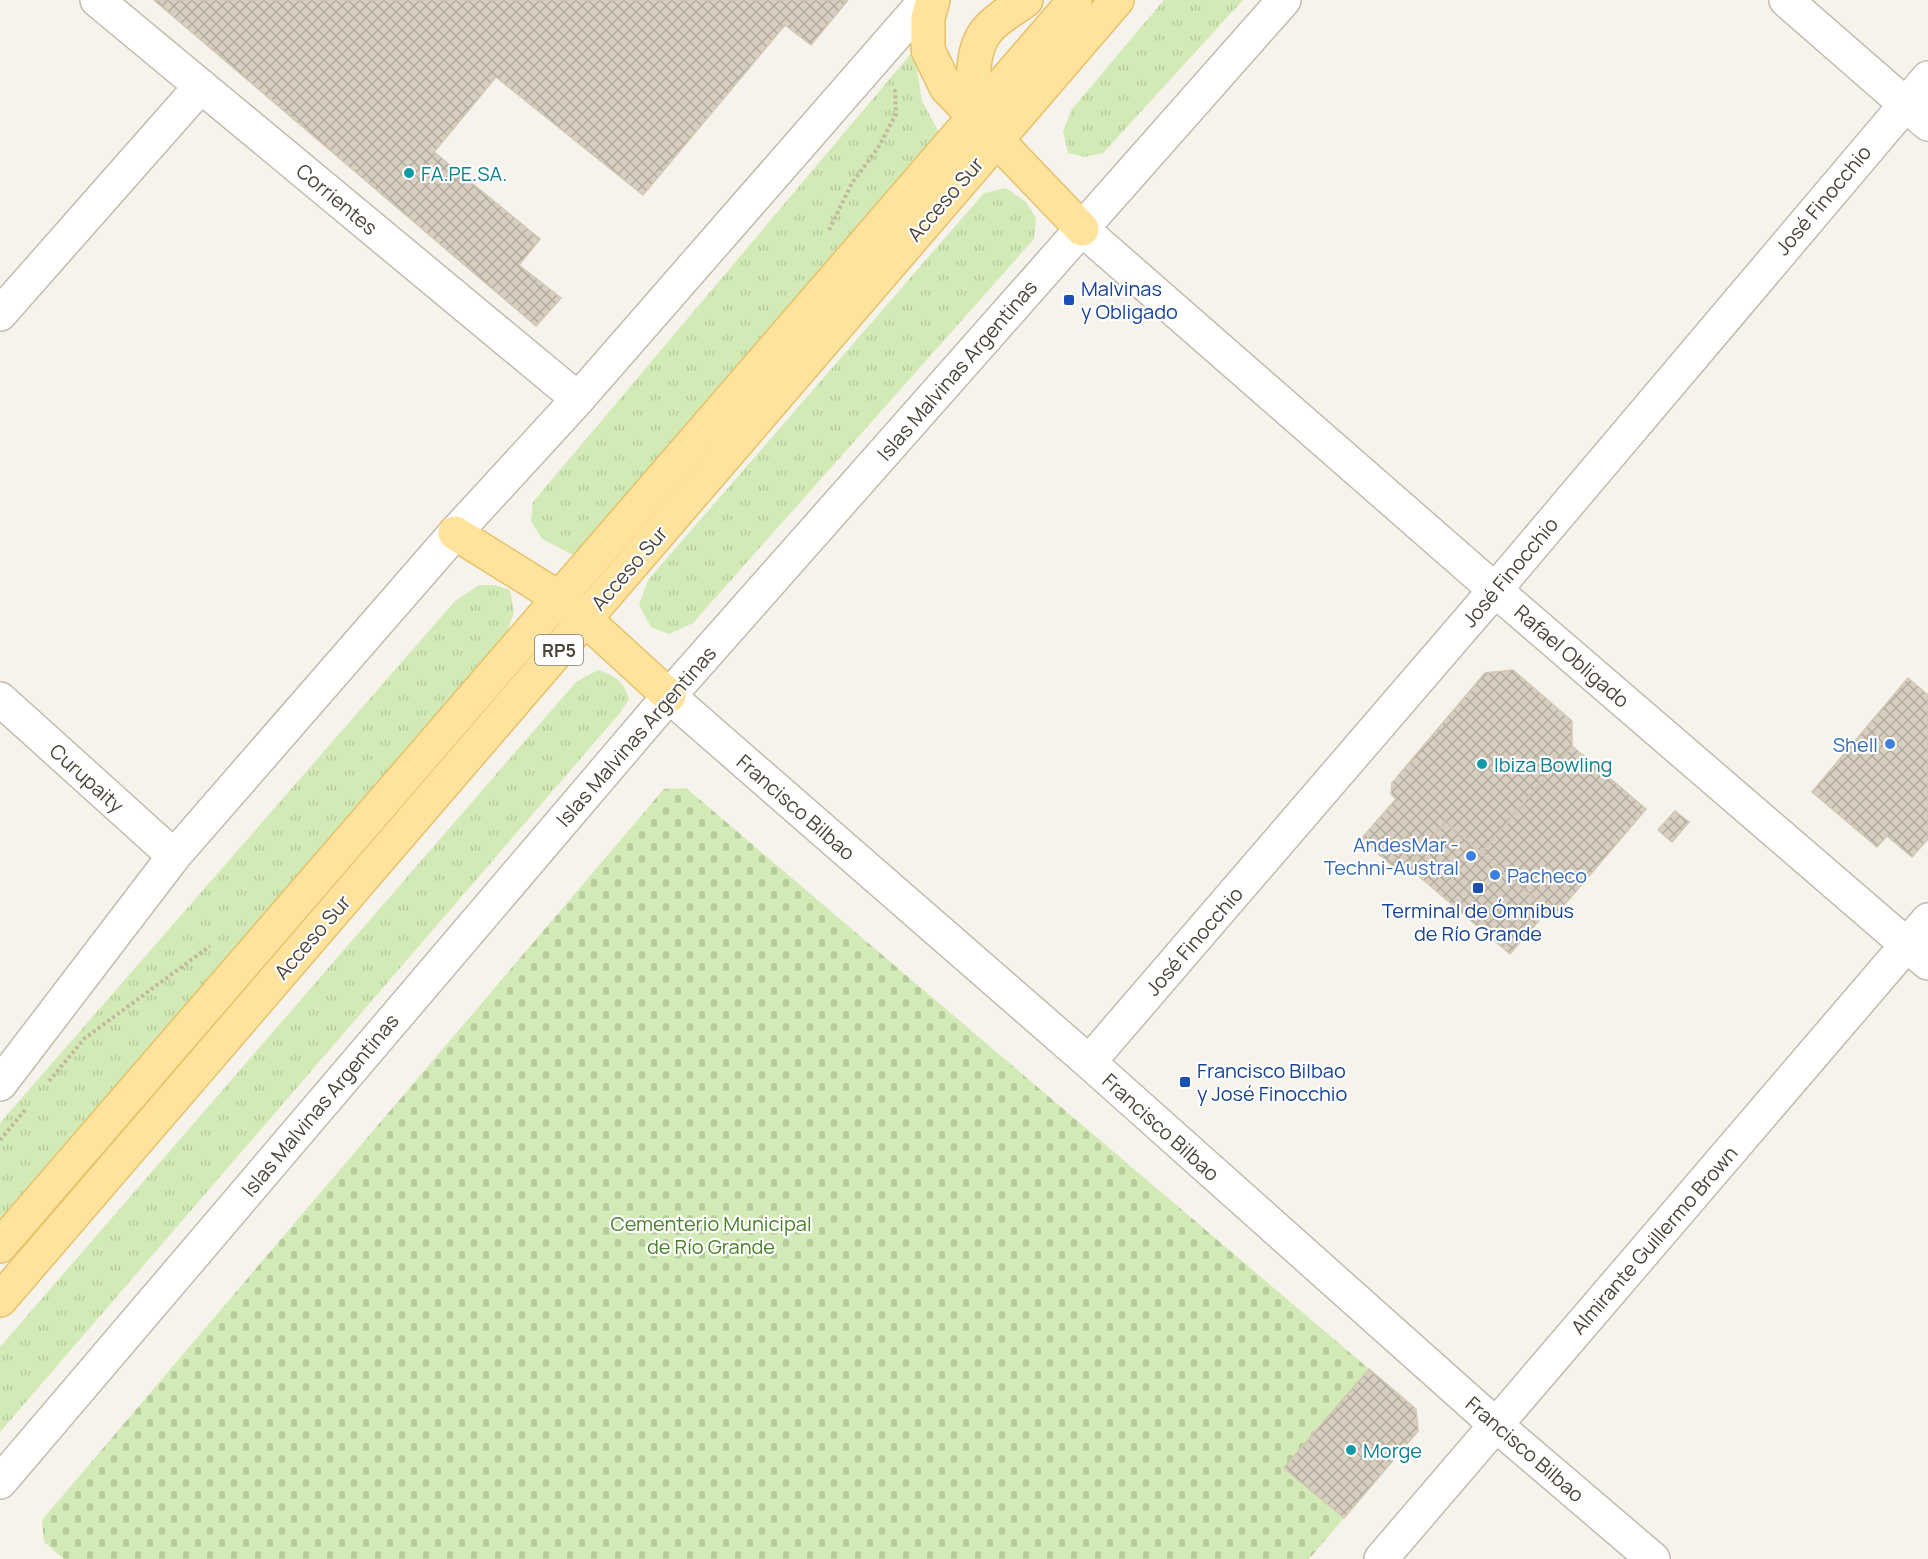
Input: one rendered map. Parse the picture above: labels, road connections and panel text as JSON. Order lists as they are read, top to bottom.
{
  "streets": {
    "main road": ["Acceso Sur", "RP5"],
    "street": [
      "Corrientes",
      "José Finocchio",
      "Islas Malvinas Argentinas",
      "Rafael Obligado",
      "Curupaity",
      "Francisco Bilbao",
      "Almirante Guillermo Brown"
    ]
  },
  "crossings": [
    ["José Finocchio", "Rafael Obligado"],
    ["José Finocchio", "Francisco Bilbao"],
    ["Islas Malvinas Argentinas", "Rafael Obligado"],
    ["Islas Malvinas Argentinas", "Francisco Bilbao"],
    ["Rafael Obligado", "Almirante Guillermo Brown"],
    ["Francisco Bilbao", "Almirante Guillermo Brown"]
  ],
  "parks": ["Cementerio Municipal de Río Grande"],
  "places": {
    "other": [
      "FA.PE.SA.",
      "Shell",
      "Ibiza Bowling",
      "AndesMar - Techni-Austral",
      "Pacheco",
      "Morge"
    ],
    "transit": ["Malvinas y Obligado", "Terminal de Ómnibus de Río Grande", "Francisco Bilbao y José Finocchio"]
  }
}
